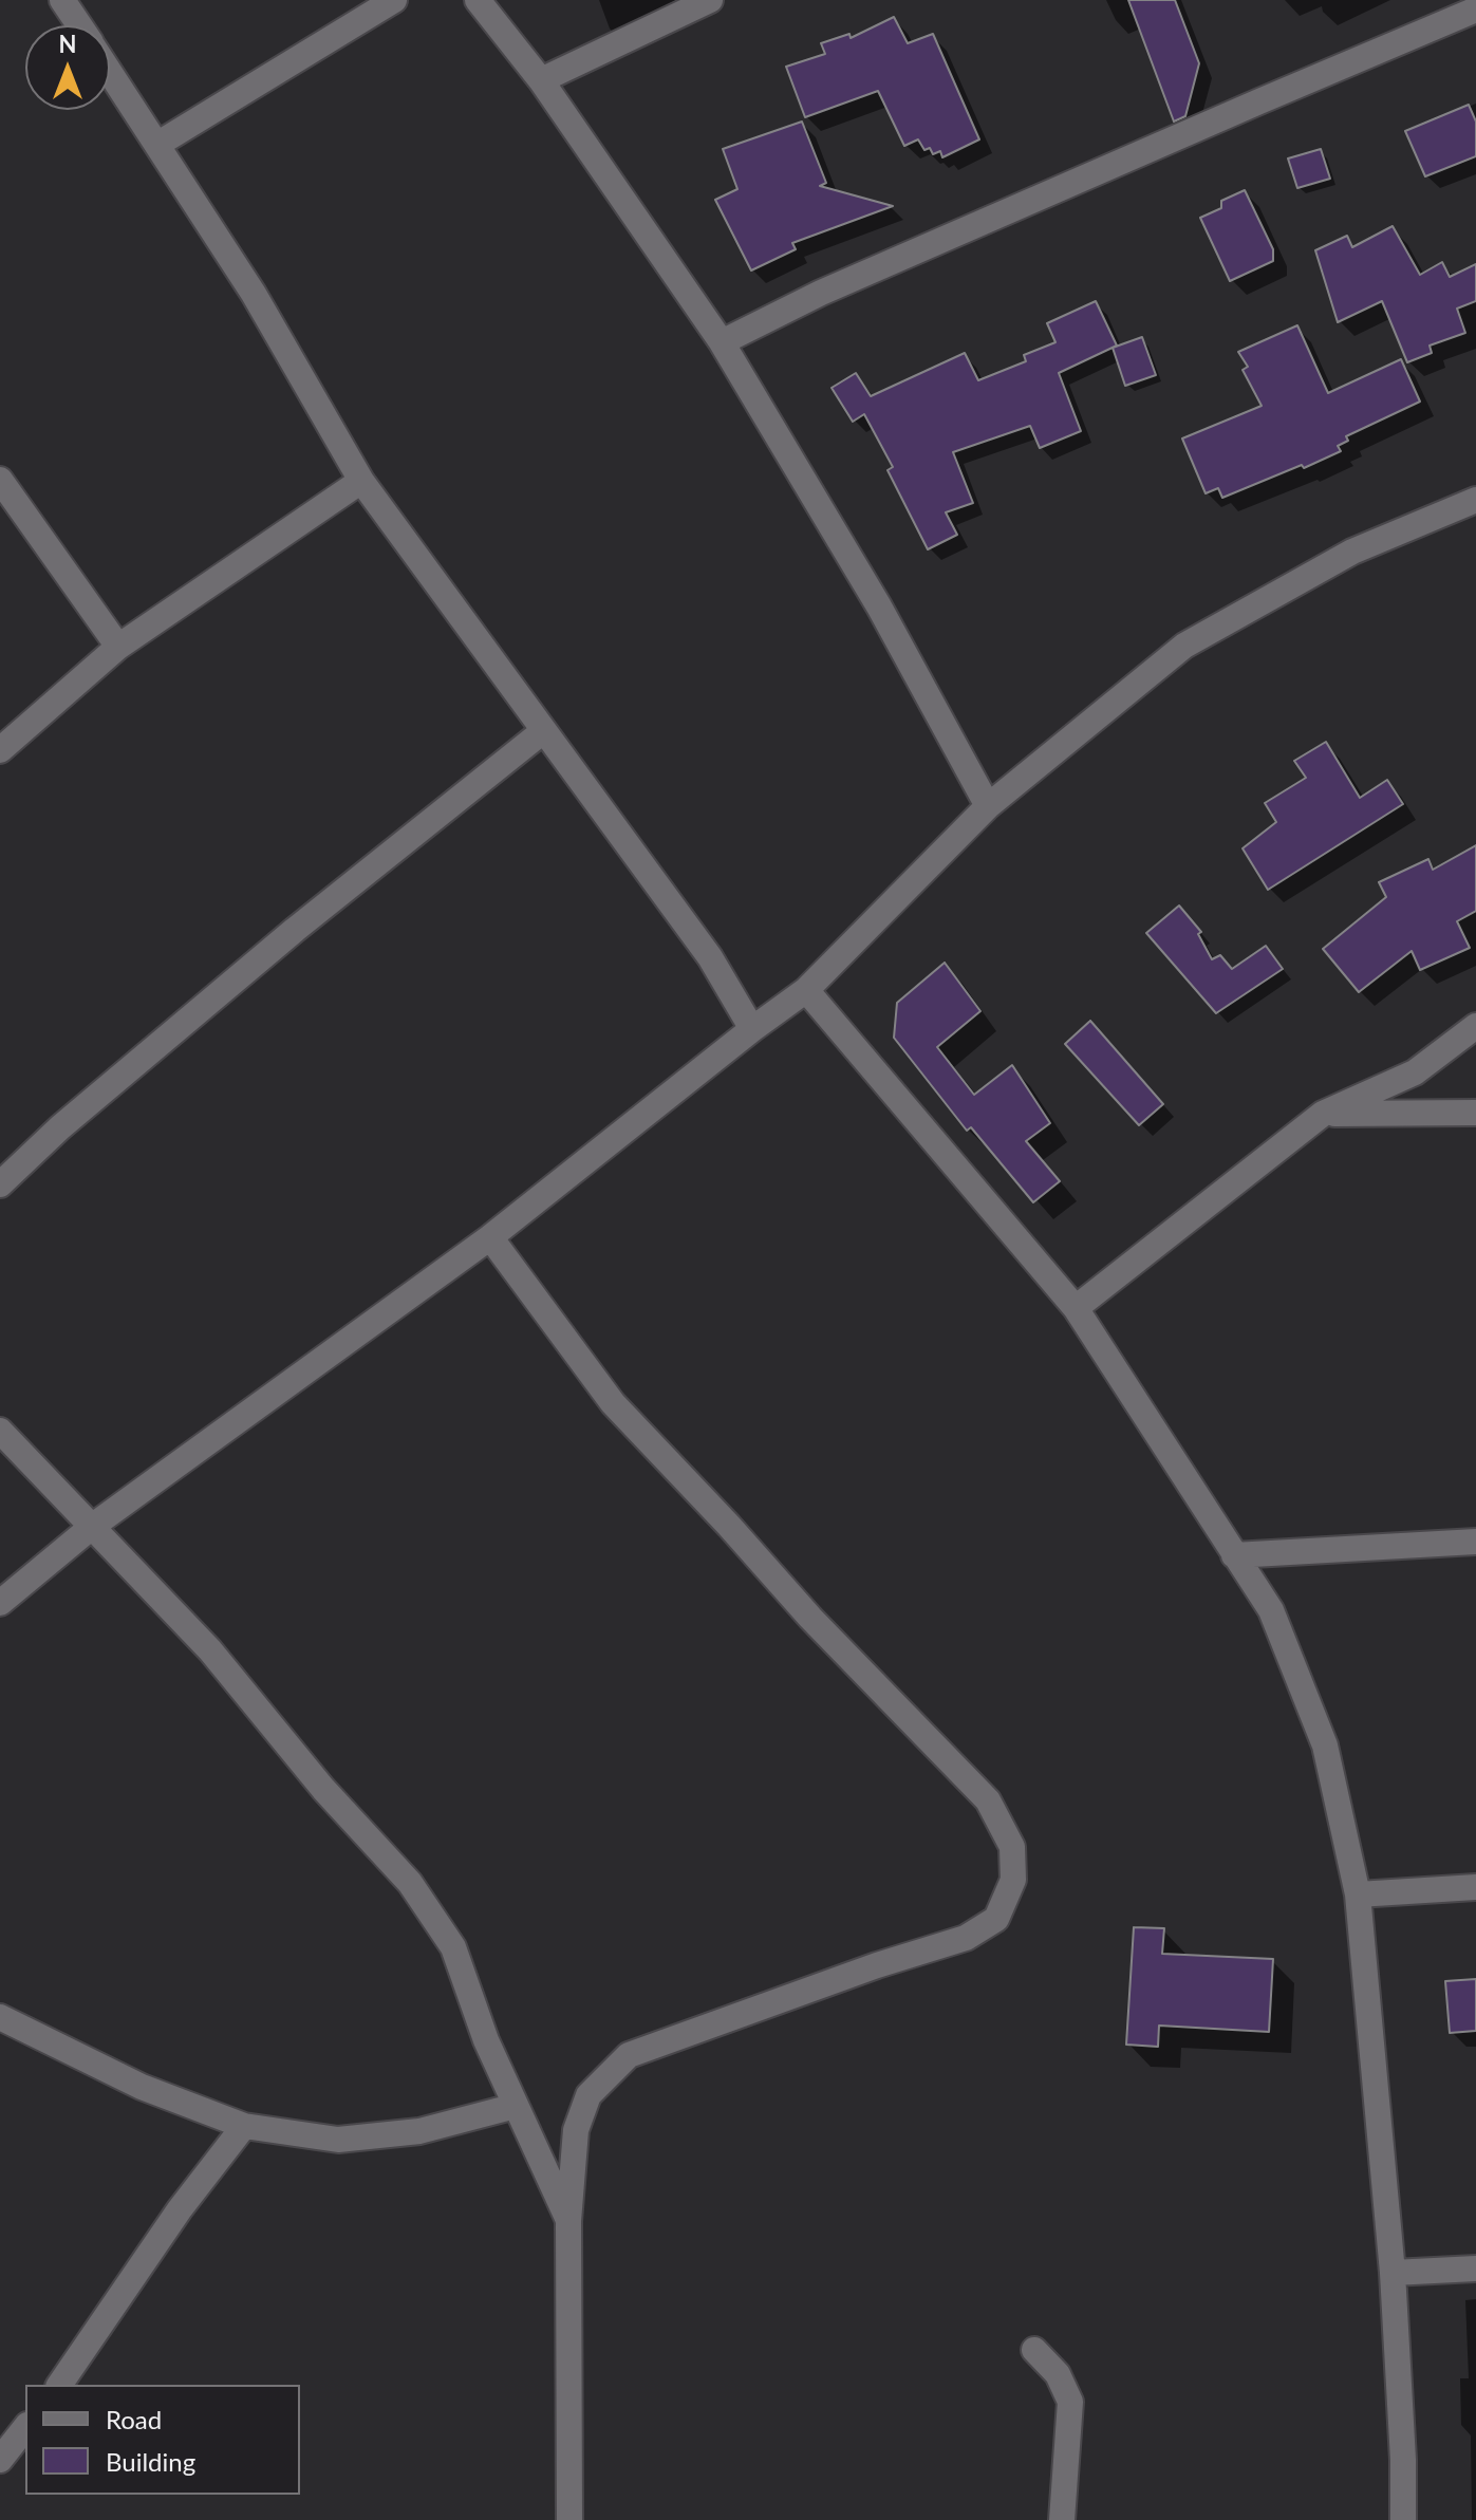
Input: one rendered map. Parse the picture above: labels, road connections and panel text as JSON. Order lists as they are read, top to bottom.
{
  "legend": ["Road", "Building"],
  "north": "top"
}
